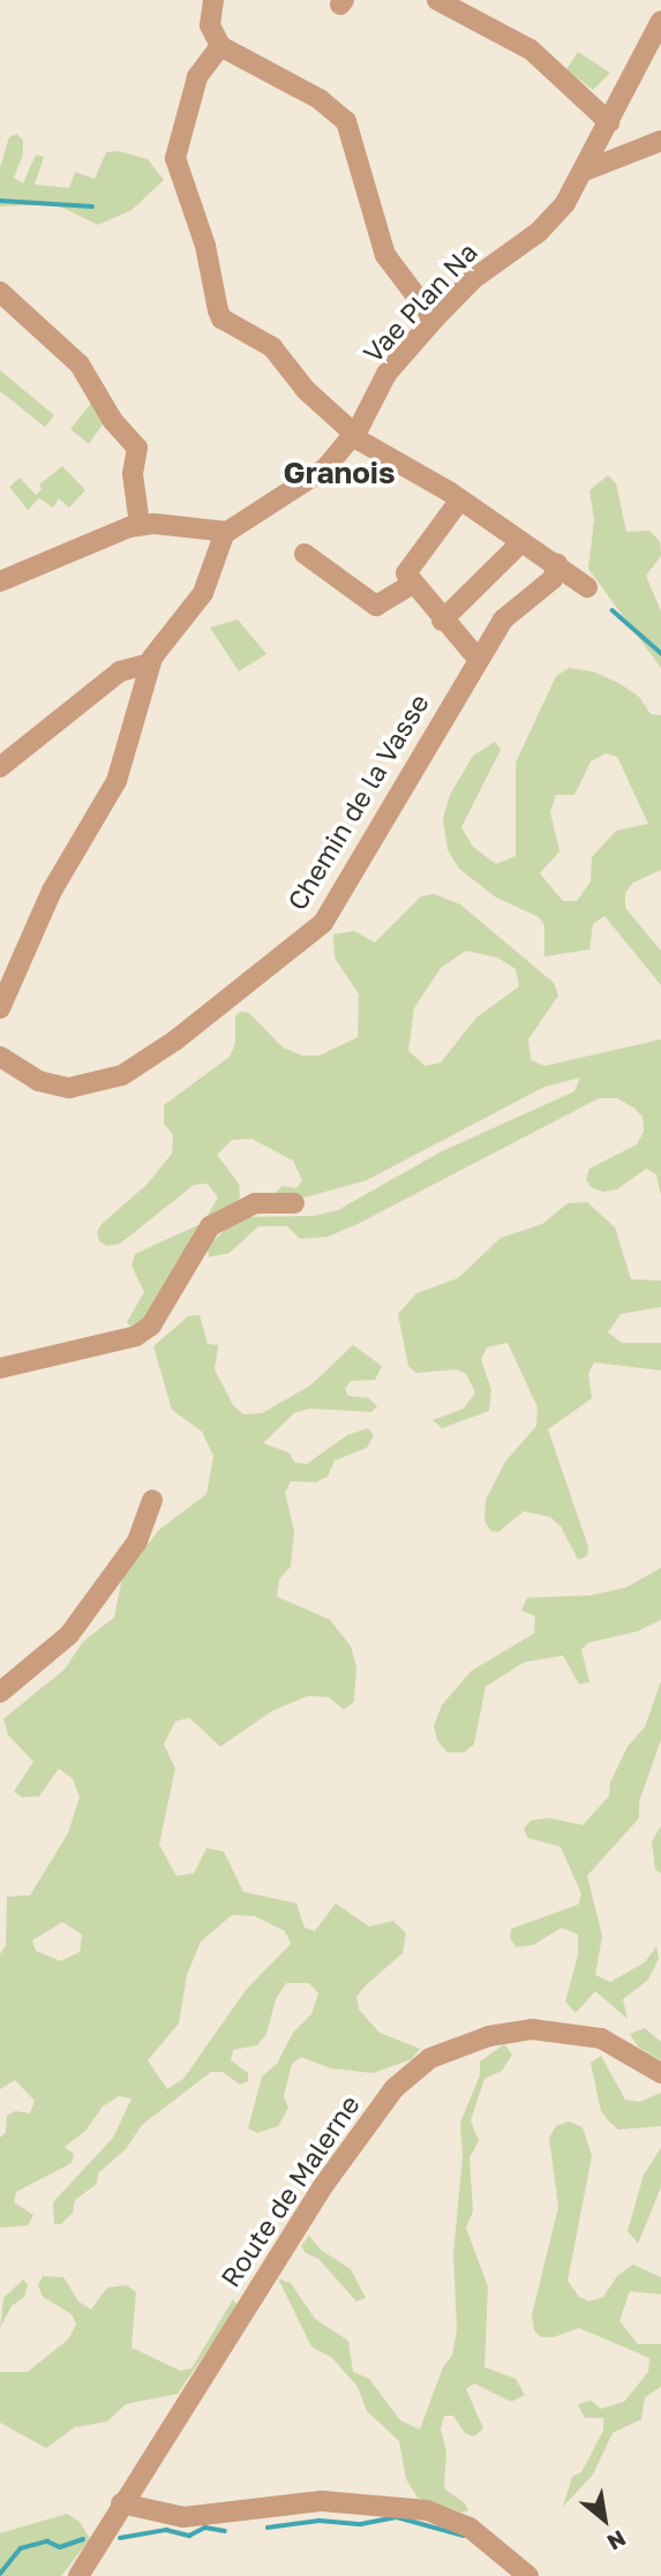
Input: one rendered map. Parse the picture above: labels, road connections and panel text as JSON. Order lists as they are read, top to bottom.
{
  "streets": {
    "street": ["Vae Plan Na", "Chemin de la Vasse", "Route de Malerne"]
  },
  "districts": ["Granois"],
  "north": "bottom right"
}
